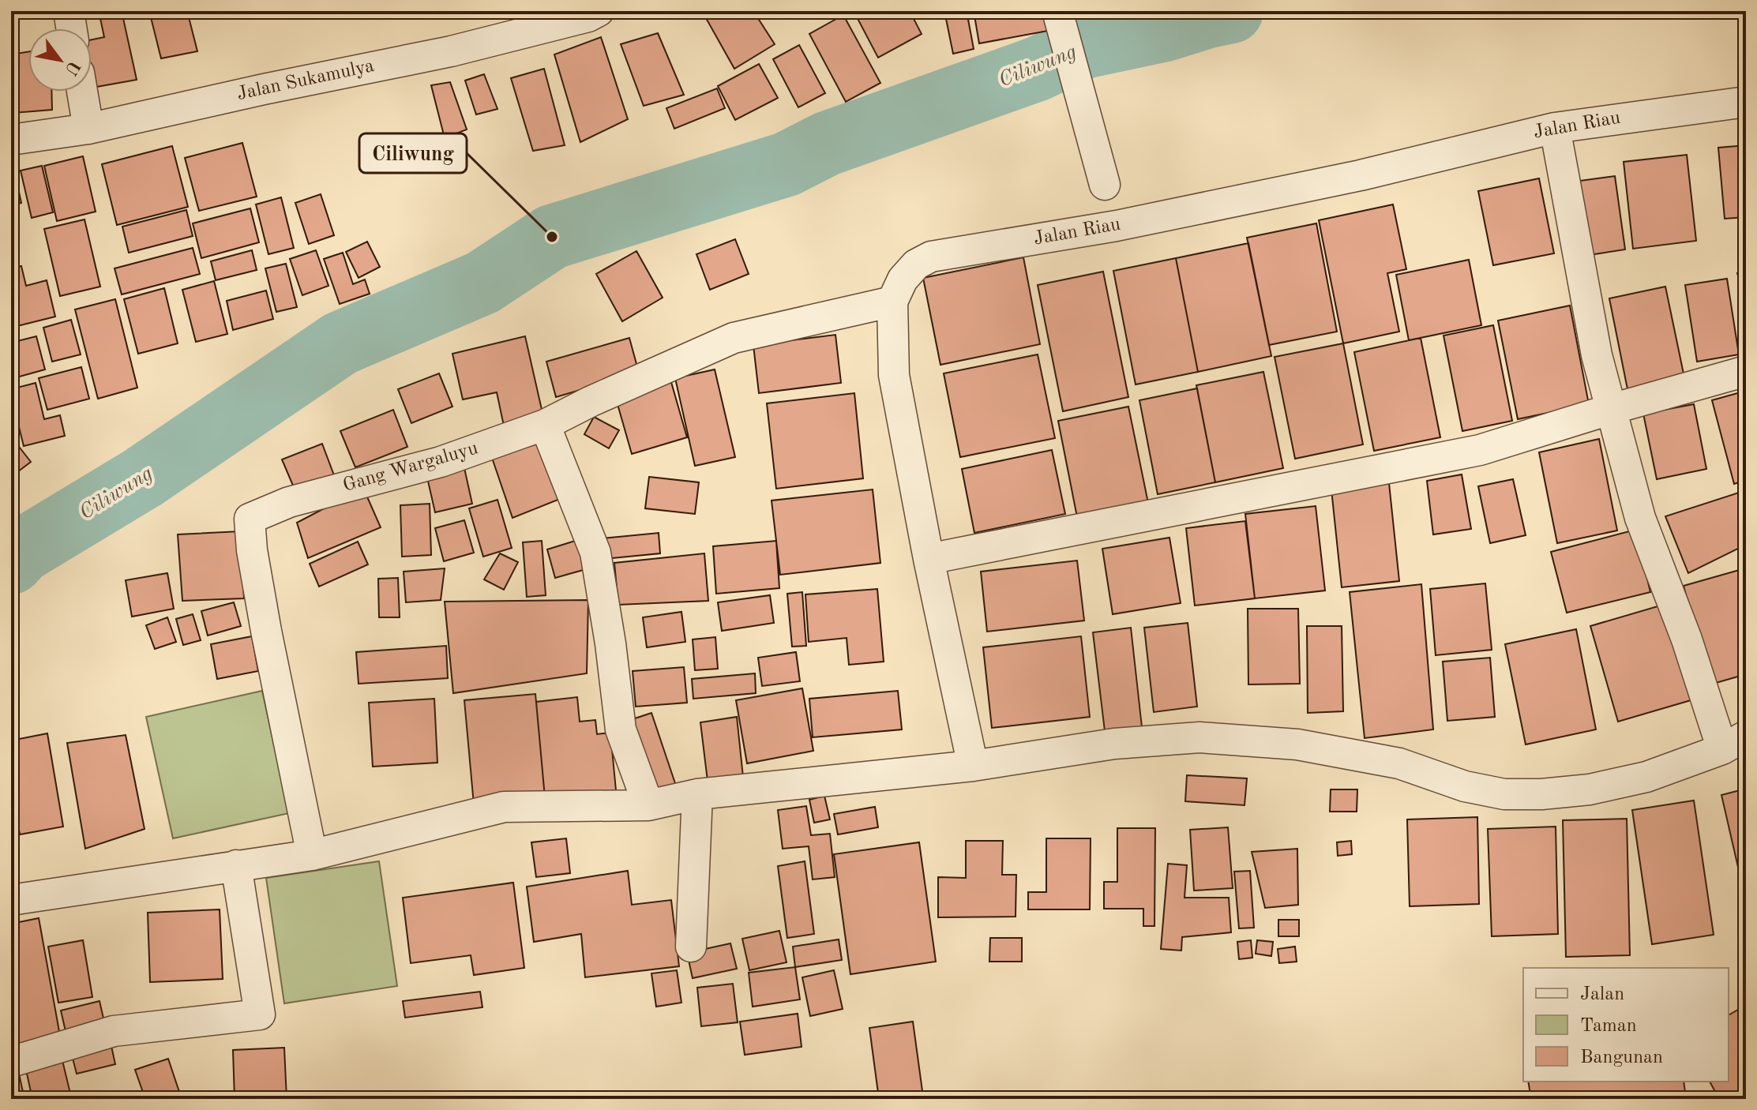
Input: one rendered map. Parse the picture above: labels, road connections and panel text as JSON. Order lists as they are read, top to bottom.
{
  "streets": {
    "street": ["Jalan Sukamulya", "Jalan Riau", "Gang Wargaluyu"]
  },
  "crossings": [
    ["Jalan Riau", "Gang Wargaluyu"]
  ],
  "water": ["Ciliwung"],
  "places": ["Ciliwung"],
  "legend": ["Jalan", "Taman", "Bangunan"],
  "north": "bottom right"
}
